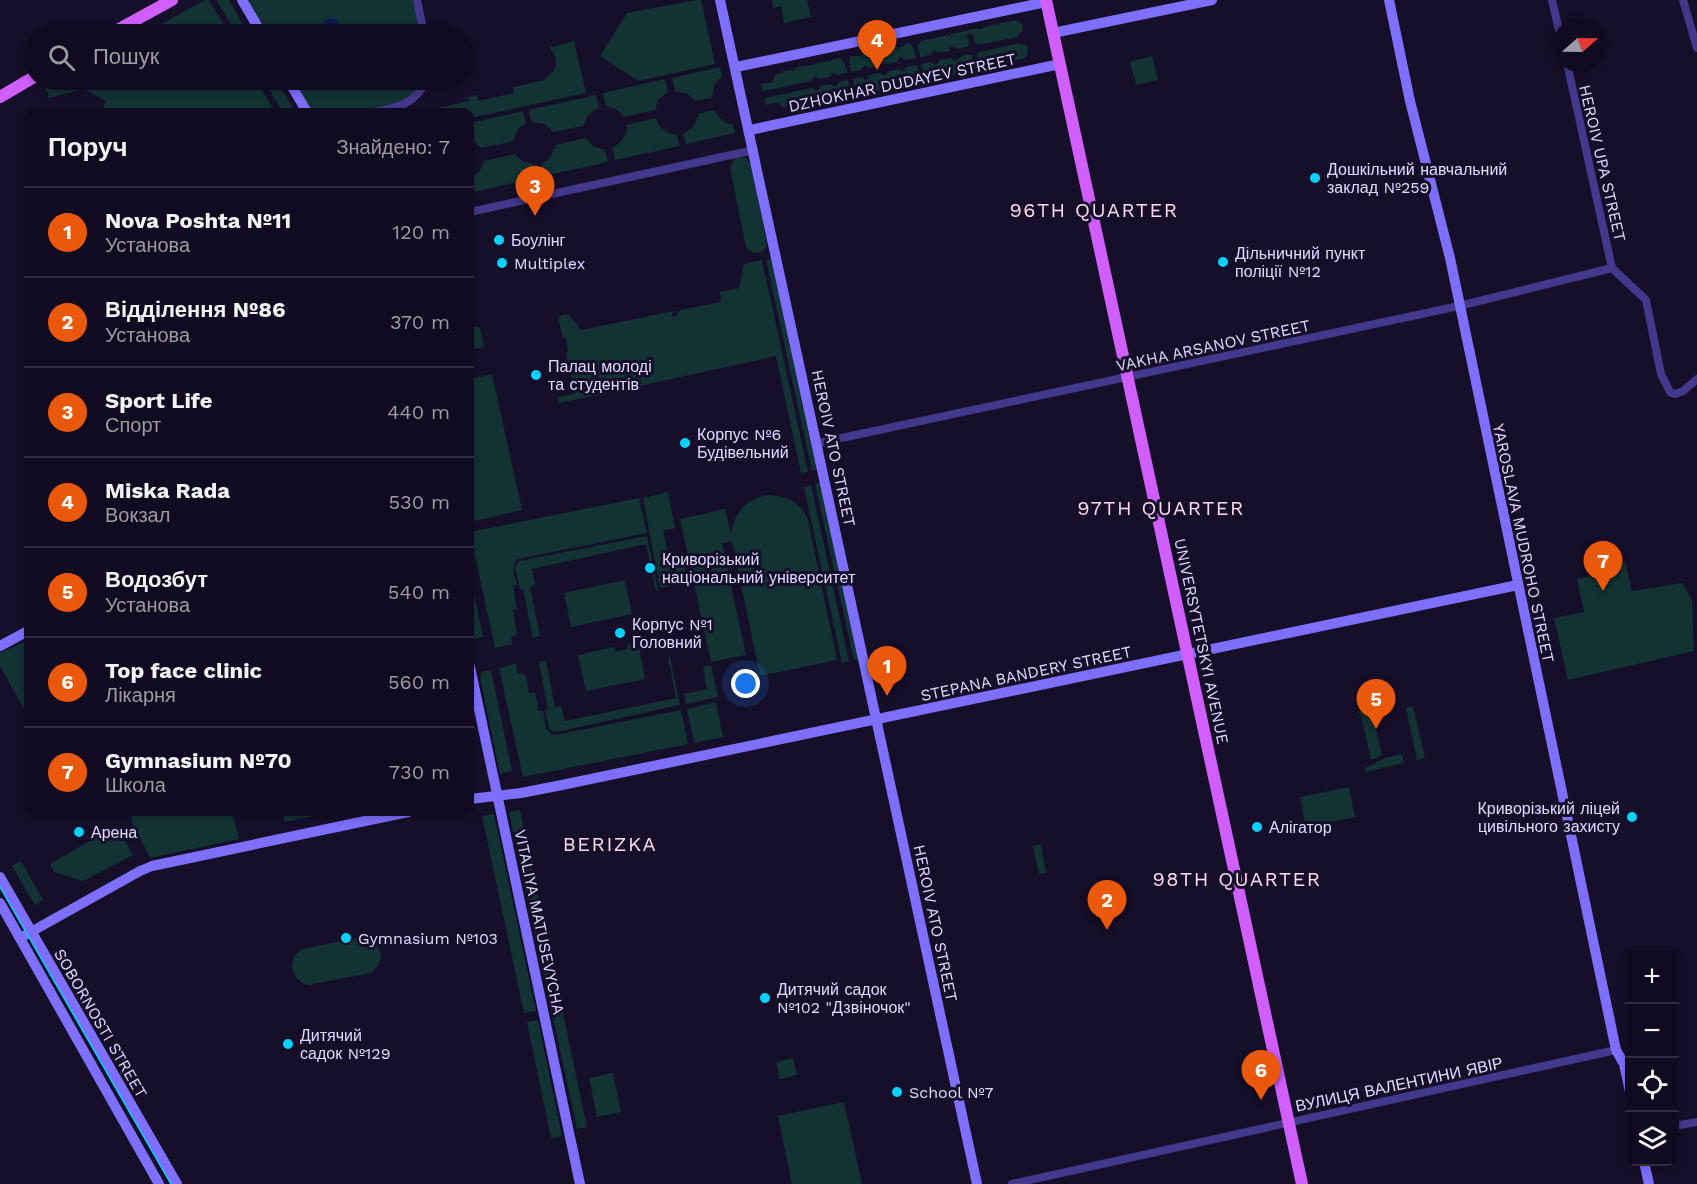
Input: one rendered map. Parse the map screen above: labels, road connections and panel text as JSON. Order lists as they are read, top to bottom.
{
  "streets": {
    "main road": ["UNIVERSYTETSKYI AVENUE"],
    "street": [
      "DZHOKHAR DUDAYEV STREET",
      "HEROIV UPA STREET",
      "VAKHA ARSANOV STREET",
      "HEROIV ATO STREET",
      "YAROSLAVA MUDROHO STREET",
      "STEPANA BANDERY STREET",
      "VITALIYA MATUSEVYCHA",
      "SOBORNOSTI STREET",
      "ВУЛИЦЯ ВАЛЕНТИНИ ЯВІР"
    ]
  },
  "crossings": [
    ["DZHOKHAR DUDAYEV STREET", "HEROIV ATO STREET"],
    ["DZHOKHAR DUDAYEV STREET", "UNIVERSYTETSKYI AVENUE"],
    ["HEROIV UPA STREET", "VAKHA ARSANOV STREET"],
    ["VAKHA ARSANOV STREET", "HEROIV ATO STREET"],
    ["VAKHA ARSANOV STREET", "YAROSLAVA MUDROHO STREET"],
    ["VAKHA ARSANOV STREET", "UNIVERSYTETSKYI AVENUE"],
    ["HEROIV ATO STREET", "STEPANA BANDERY STREET"],
    ["YAROSLAVA MUDROHO STREET", "STEPANA BANDERY STREET"],
    ["YAROSLAVA MUDROHO STREET", "ВУЛИЦЯ ВАЛЕНТИНИ ЯВІР"],
    ["UNIVERSYTETSKYI AVENUE", "STEPANA BANDERY STREET"],
    ["UNIVERSYTETSKYI AVENUE", "ВУЛИЦЯ ВАЛЕНТИНИ ЯВІР"],
    ["STEPANA BANDERY STREET", "VITALIYA MATUSEVYCHA"]
  ],
  "districts": [
    "96TH QUARTER",
    "97TH QUARTER",
    "BERIZKA",
    "98TH QUARTER"
  ],
  "places": [
    "Дошкільний навчальний заклад №259",
    "Боулінг",
    "Дільничний пункт поліції №12",
    "Multiplex",
    "Палац молоді та студентів",
    "Корпус №6 Будівельний",
    "Криворізький національний університет",
    "Корпус №1 Головний",
    "Криворізький ліцей цивільного захисту",
    "Алігатор",
    "Арена",
    "Gymnasium №103",
    "Дитячий садок №102 \"Дзвіночок\"",
    "Дитячий садок №129",
    "School №7"
  ],
  "north": "right",
  "page": {
    "pins": [
      "4",
      "3",
      "7",
      "1",
      "5",
      "2",
      "6"
    ],
    "search": "Пошук",
    "heading": ["Поруч", "Знайдено: 7"],
    "list": [
      {
        "mark": "1",
        "name": "Nova Poshta №11",
        "note": "Установа",
        "value": "120 m"
      },
      {
        "mark": "2",
        "name": "Відділення №86",
        "note": "Установа",
        "value": "370 m"
      },
      {
        "mark": "3",
        "name": "Sport Life",
        "note": "Спорт",
        "value": "440 m"
      },
      {
        "mark": "4",
        "name": "Miska Rada",
        "note": "Вокзал",
        "value": "530 m"
      },
      {
        "mark": "5",
        "name": "Водозбут",
        "note": "Установа",
        "value": "540 m"
      },
      {
        "mark": "6",
        "name": "Top face clinic",
        "note": "Лікарня",
        "value": "560 m"
      },
      {
        "mark": "7",
        "name": "Gymnasium №70",
        "note": "Школа",
        "value": "730 m"
      }
    ],
    "map_buttons": ["+", "−"]
  }
}
